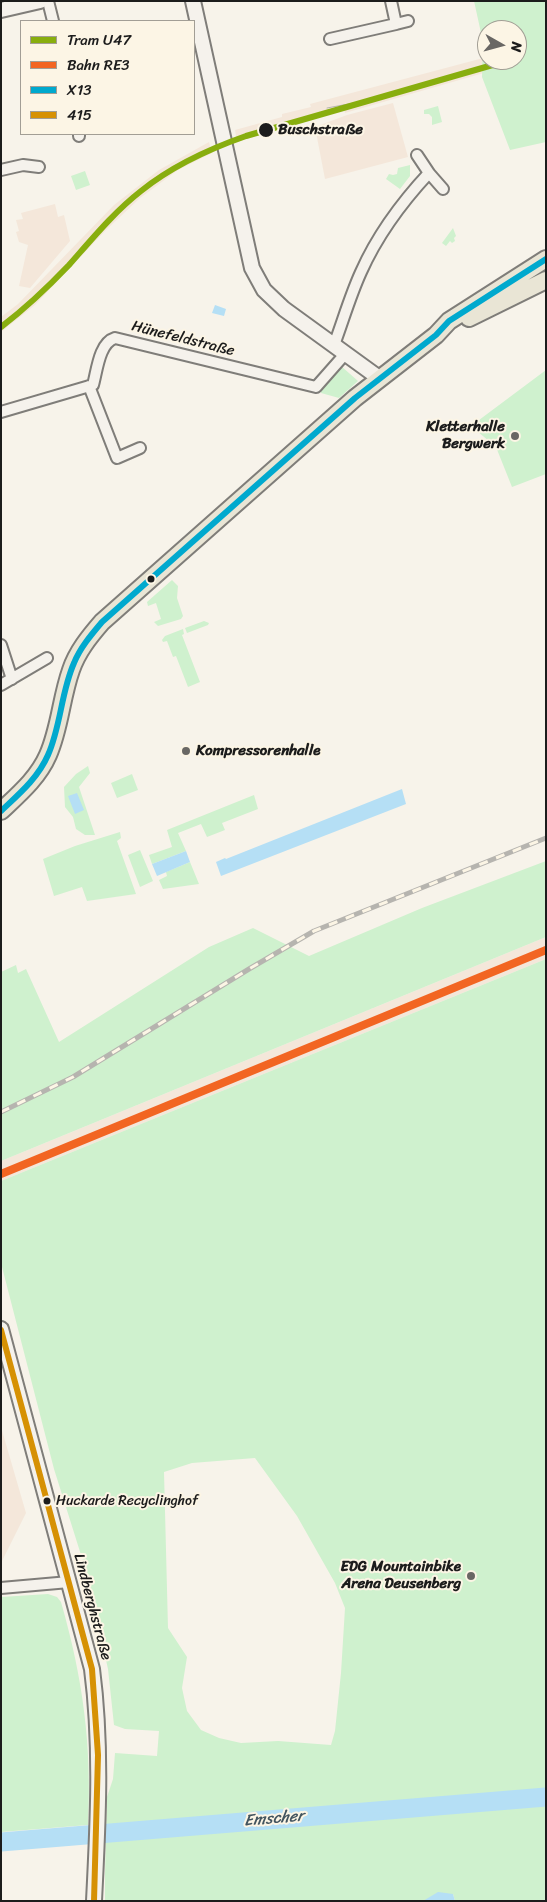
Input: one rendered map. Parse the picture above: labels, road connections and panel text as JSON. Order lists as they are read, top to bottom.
{
  "streets": {
    "main road": ["Lindberghstraße"],
    "street": ["Hünefeldstraße"]
  },
  "water": ["Emscher"],
  "places": [
    "Buschstraße",
    "Kletterhalle Bergwerk",
    "Kompressorenhalle",
    "Huckarde Recyclinghof",
    "EDG Mountainbike Arena Deusenberg"
  ],
  "lines": [
    "tram line U47",
    "transit line X13",
    "rail line RE3",
    "transit line 415"
  ],
  "legend": [
    "Tram U47",
    "Bahn RE3",
    "X13",
    "415"
  ],
  "north": "right"
}
